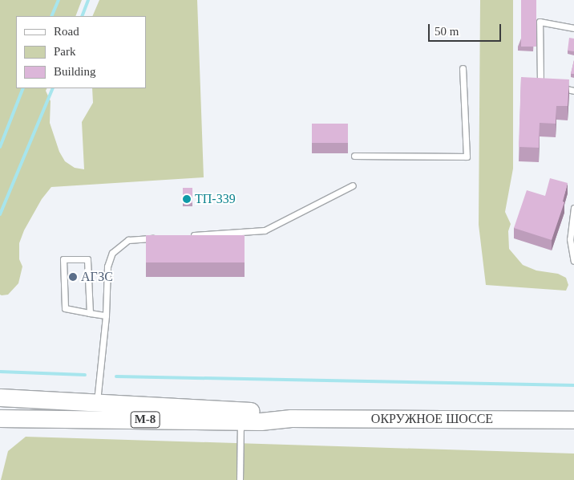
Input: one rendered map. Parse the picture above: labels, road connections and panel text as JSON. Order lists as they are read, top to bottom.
{
  "streets": {
    "main road": ["ОКРУЖНОЕ ШОССЕ", "М-8"]
  },
  "places": ["ТП-339", "АГЗС"],
  "legend": ["Road", "Park", "Building"],
  "scale_bar": "50 m"
}
